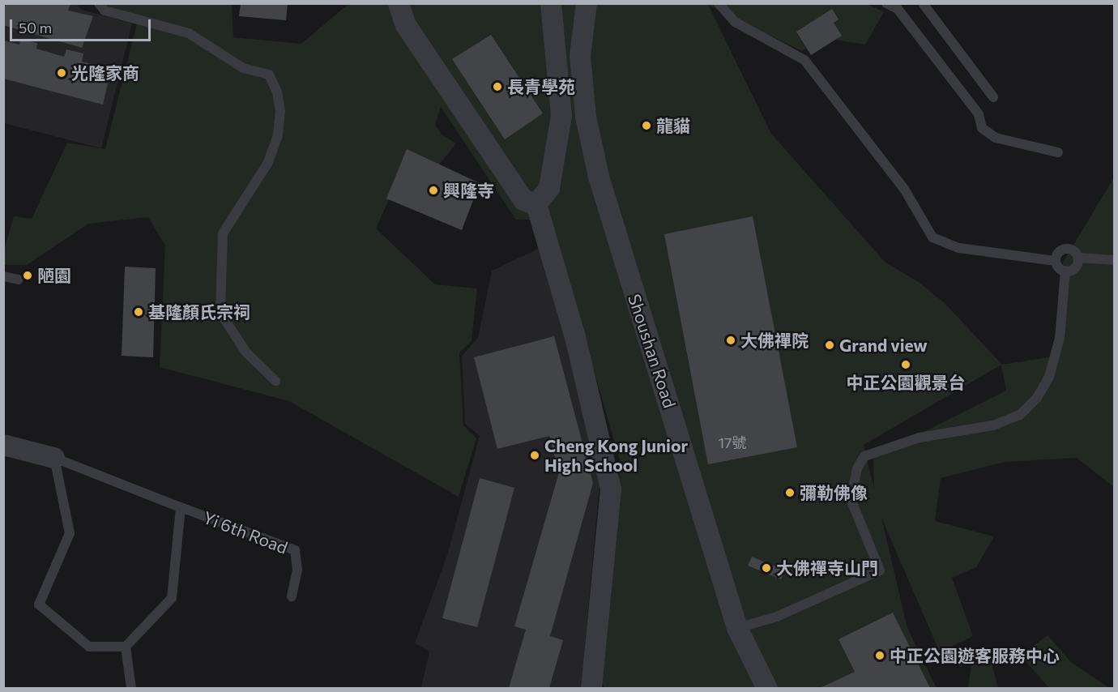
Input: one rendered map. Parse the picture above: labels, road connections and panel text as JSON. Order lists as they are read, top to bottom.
{
  "streets": {
    "street": ["Shoushan Road", "Yi 6th Road"]
  },
  "places": [
    "光隆家商",
    "長青學苑",
    "龍貓",
    "興隆寺",
    "陋園",
    "基隆顏氏宗祠",
    "大佛禪院",
    "Grand view",
    "中正公園觀景台",
    "Cheng Kong Junior High School",
    "彌勒佛像",
    "大佛禪寺山門",
    "中正公園遊客服務中心"
  ],
  "house_numbers": ["17號"],
  "scale_bar": "50 m"
}
